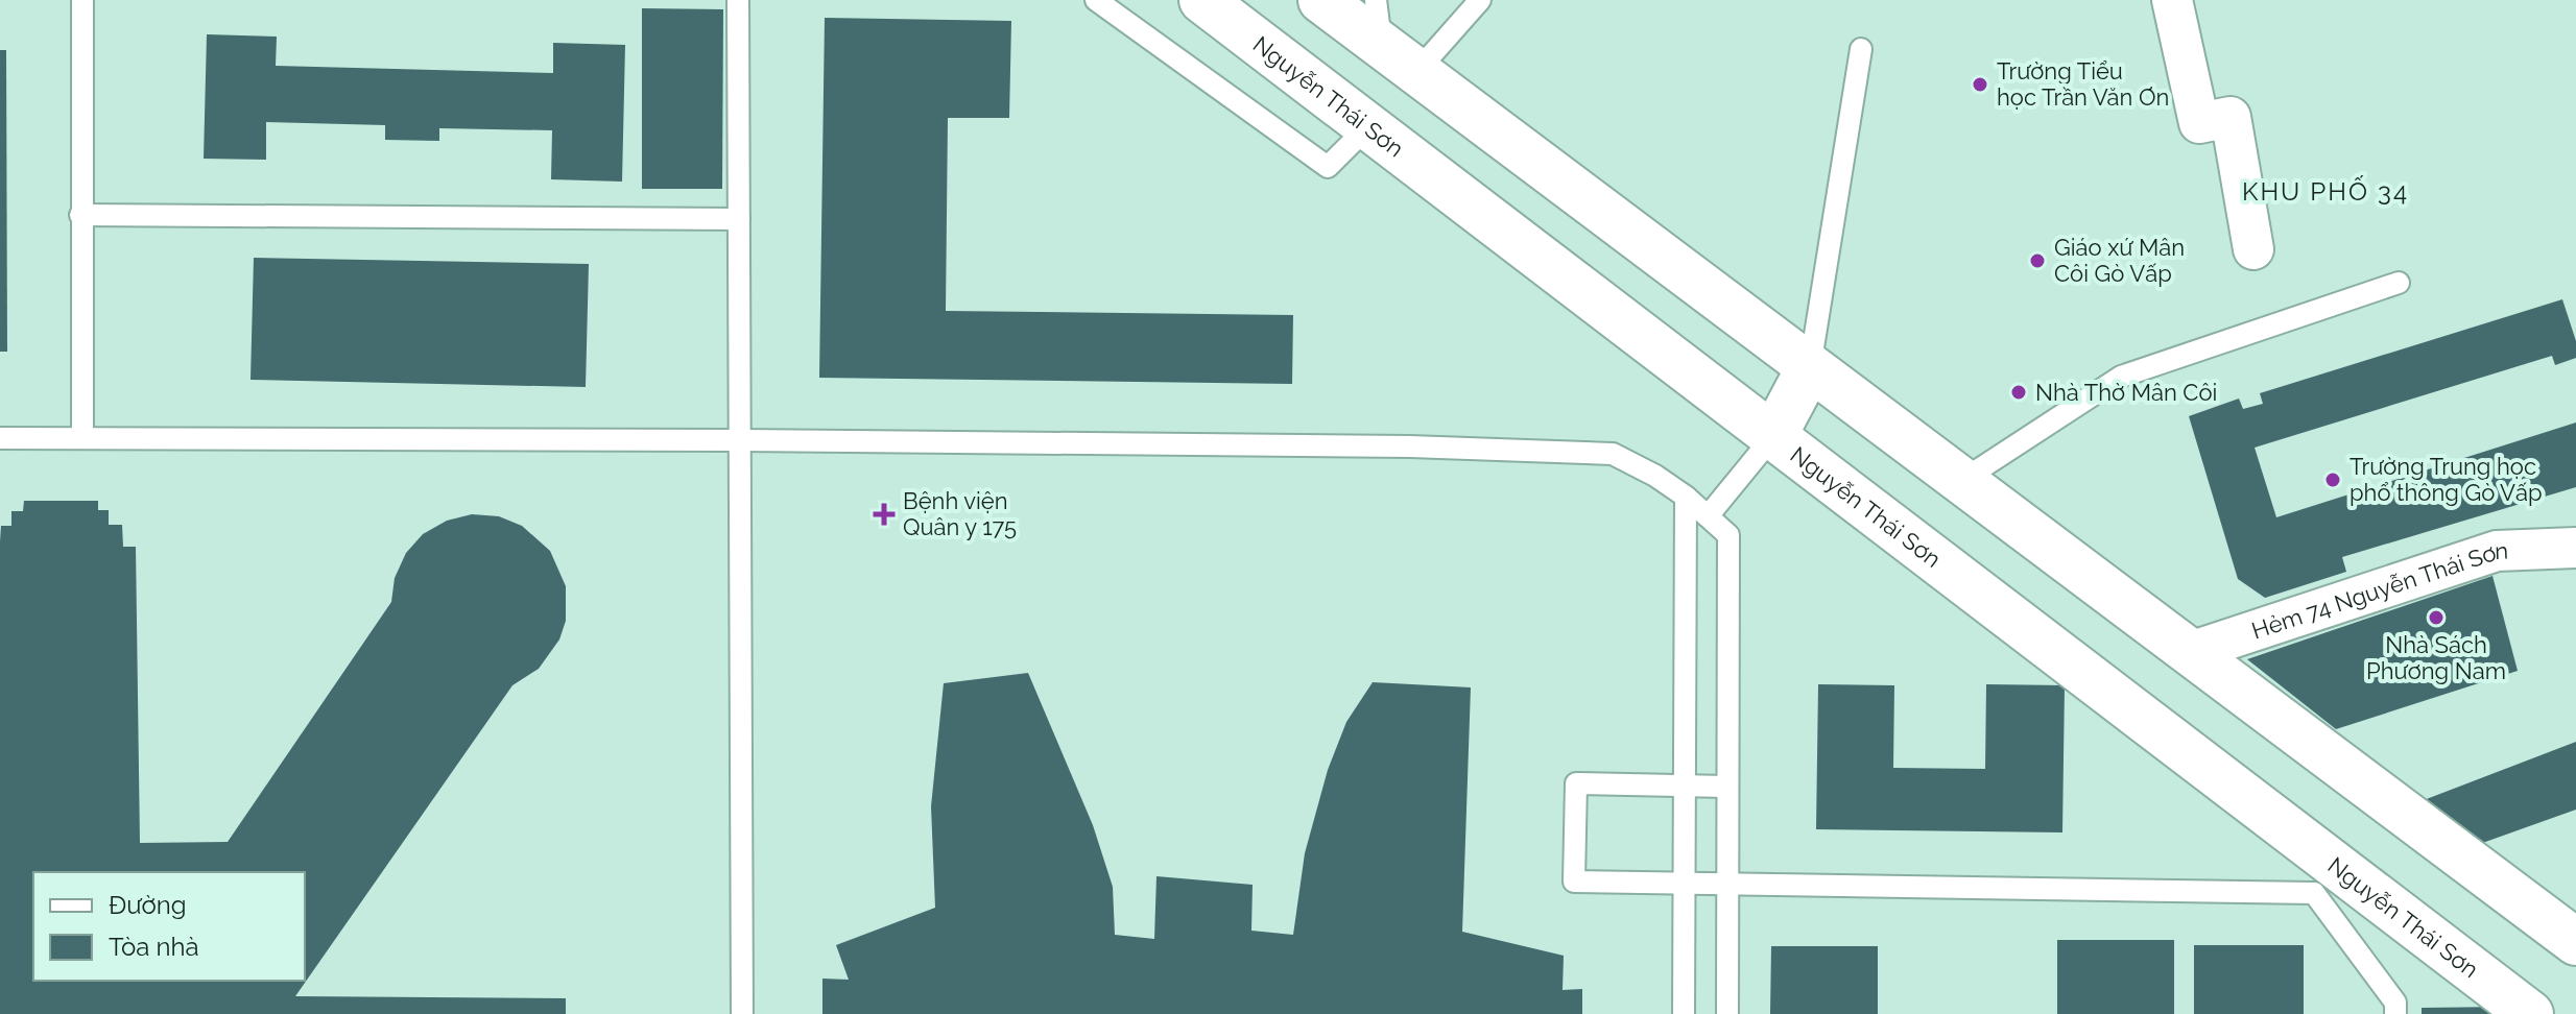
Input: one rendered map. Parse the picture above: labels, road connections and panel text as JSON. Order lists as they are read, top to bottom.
{
  "streets": {
    "main road": ["Nguyễn Thái Sơn"],
    "street": ["Hẻm 74 Nguyễn Thái Sơn"]
  },
  "districts": ["KHU PHỐ 34"],
  "places": {
    "other": [
      "Trường Tiểu học Trần Văn Ơn",
      "Giáo xứ Mân Côi Gò Vấp",
      "Nhà Thờ Mân Côi",
      "Trường Trung học phổ thông Gò Vấp",
      "Nhà Sách Phương Nam"
    ],
    "health": ["Bệnh viện Quân y 175"]
  },
  "legend": ["Đường", "Tòa nhà"]
}
